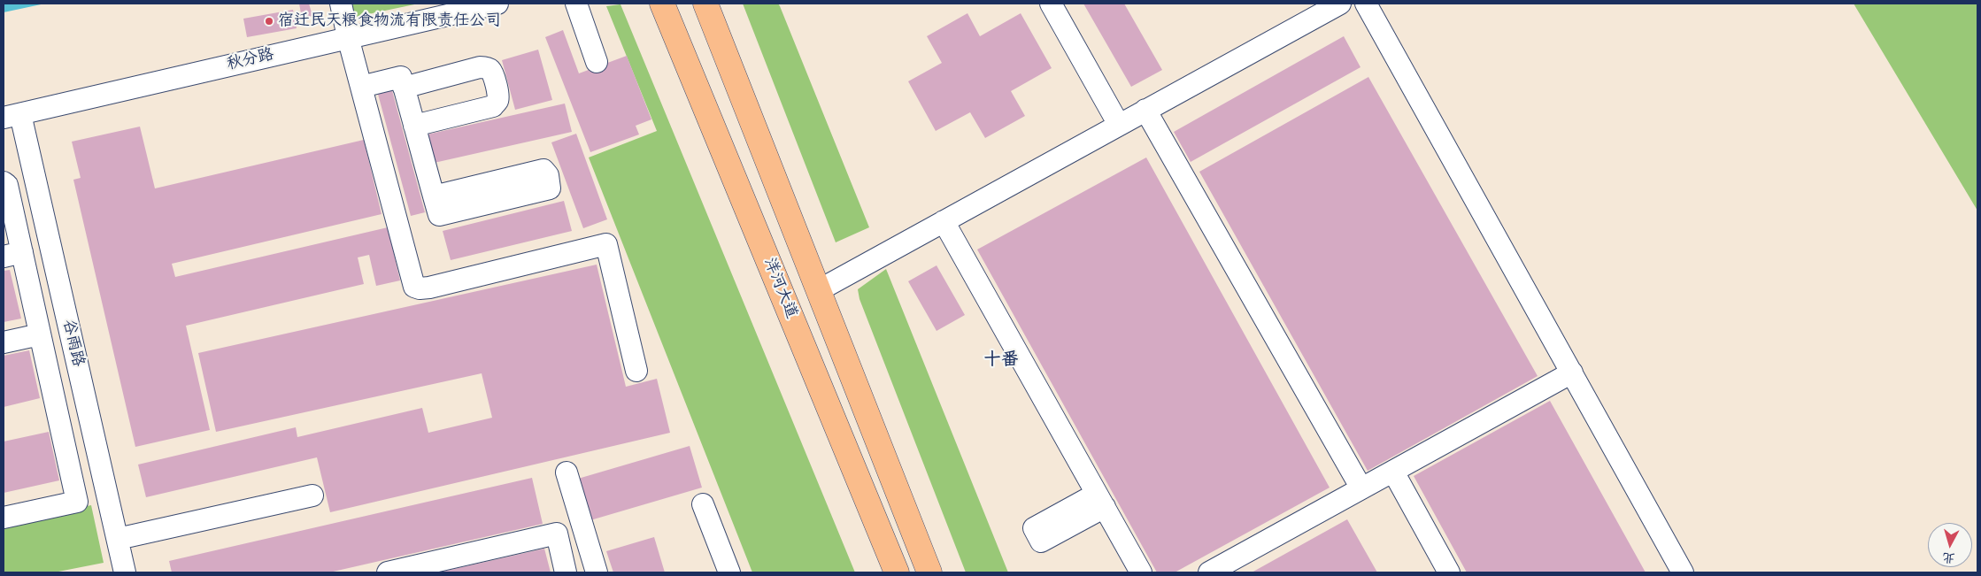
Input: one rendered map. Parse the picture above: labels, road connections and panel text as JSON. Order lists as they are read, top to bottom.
{
  "streets": {
    "main road": ["洋河大道"],
    "street": ["秋分路", "谷雨路"]
  },
  "crossings": [
    ["秋分路", "谷雨路"]
  ],
  "districts": ["十番"],
  "places": ["宿迁民天粮食物流有限责任公司"],
  "north": "bottom"
}
